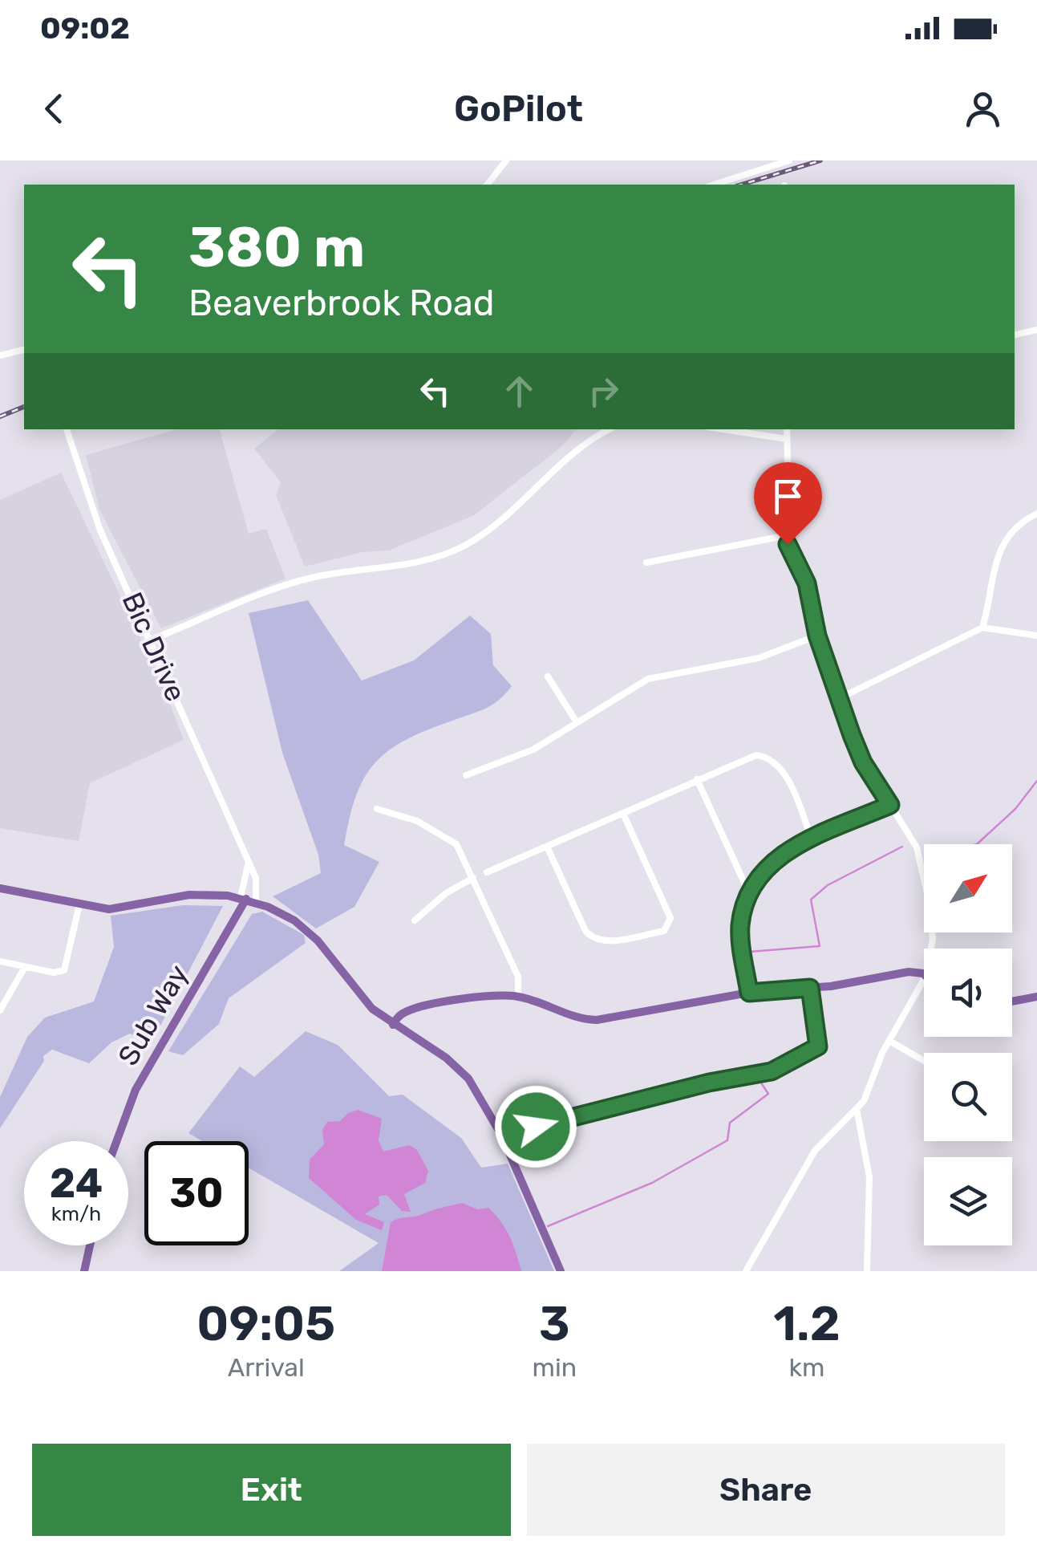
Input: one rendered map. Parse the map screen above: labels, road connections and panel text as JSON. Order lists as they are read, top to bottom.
{
  "streets": {
    "main road": ["Sub Way"],
    "street": ["Bic Drive"]
  },
  "north": "top right",
  "page": {
    "status": "09:02",
    "header": "GoPilot",
    "turn": ["380 m", "Beaverbrook Road"],
    "speed": "24 km/h",
    "limit": "30",
    "eta": [
      "09:05",
      "Arrival",
      "3",
      "min",
      "1.2",
      "km"
    ],
    "buttons": ["Exit", "Share"]
  }
}
